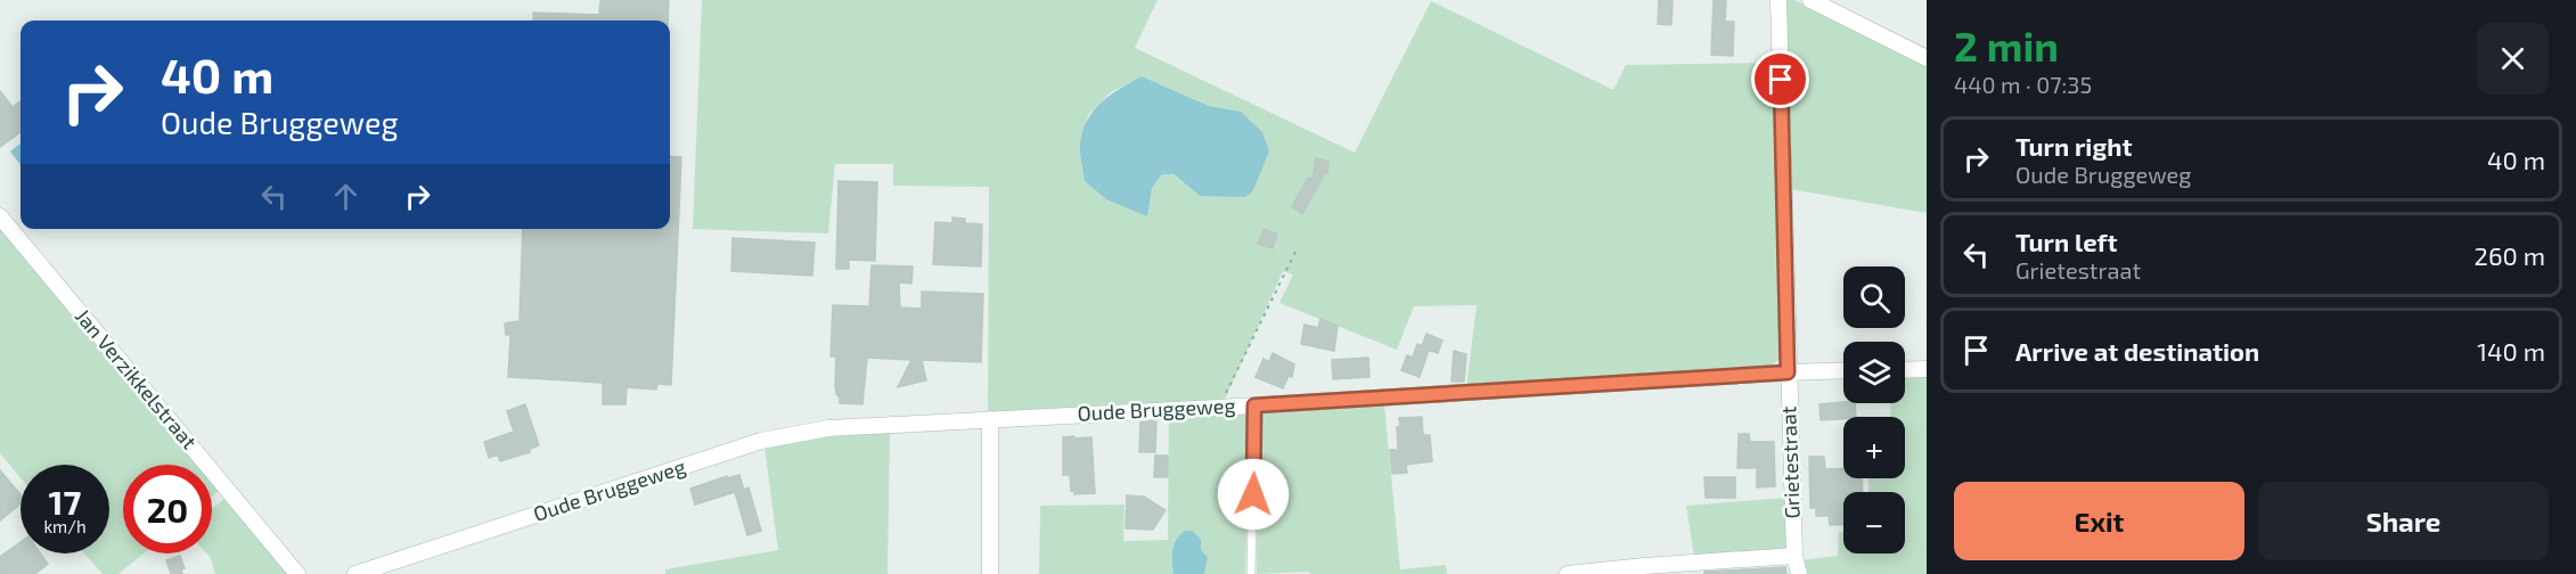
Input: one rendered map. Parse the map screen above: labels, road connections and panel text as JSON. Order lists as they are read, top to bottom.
{
  "streets": {
    "street": ["Jan Verzikkelstraat", "Oude Bruggeweg", "Grietestraat"]
  },
  "crossings": [
    ["Oude Bruggeweg", "Grietestraat"]
  ],
  "page": {
    "heading": ["2 min", "440 m · 07:35"],
    "turn": ["40 m", "Oude Bruggeweg"],
    "list": [
      {
        "name": "Turn right",
        "note": "Oude Bruggeweg",
        "value": "40 m"
      },
      {
        "name": "Turn left",
        "note": "Grietestraat",
        "value": "260 m"
      },
      {
        "name": "Arrive at destination",
        "value": "140 m"
      }
    ],
    "map_buttons": ["+", "−"],
    "speed": "17 km/h",
    "limit": "20",
    "buttons": ["Exit", "Share"]
  }
}
